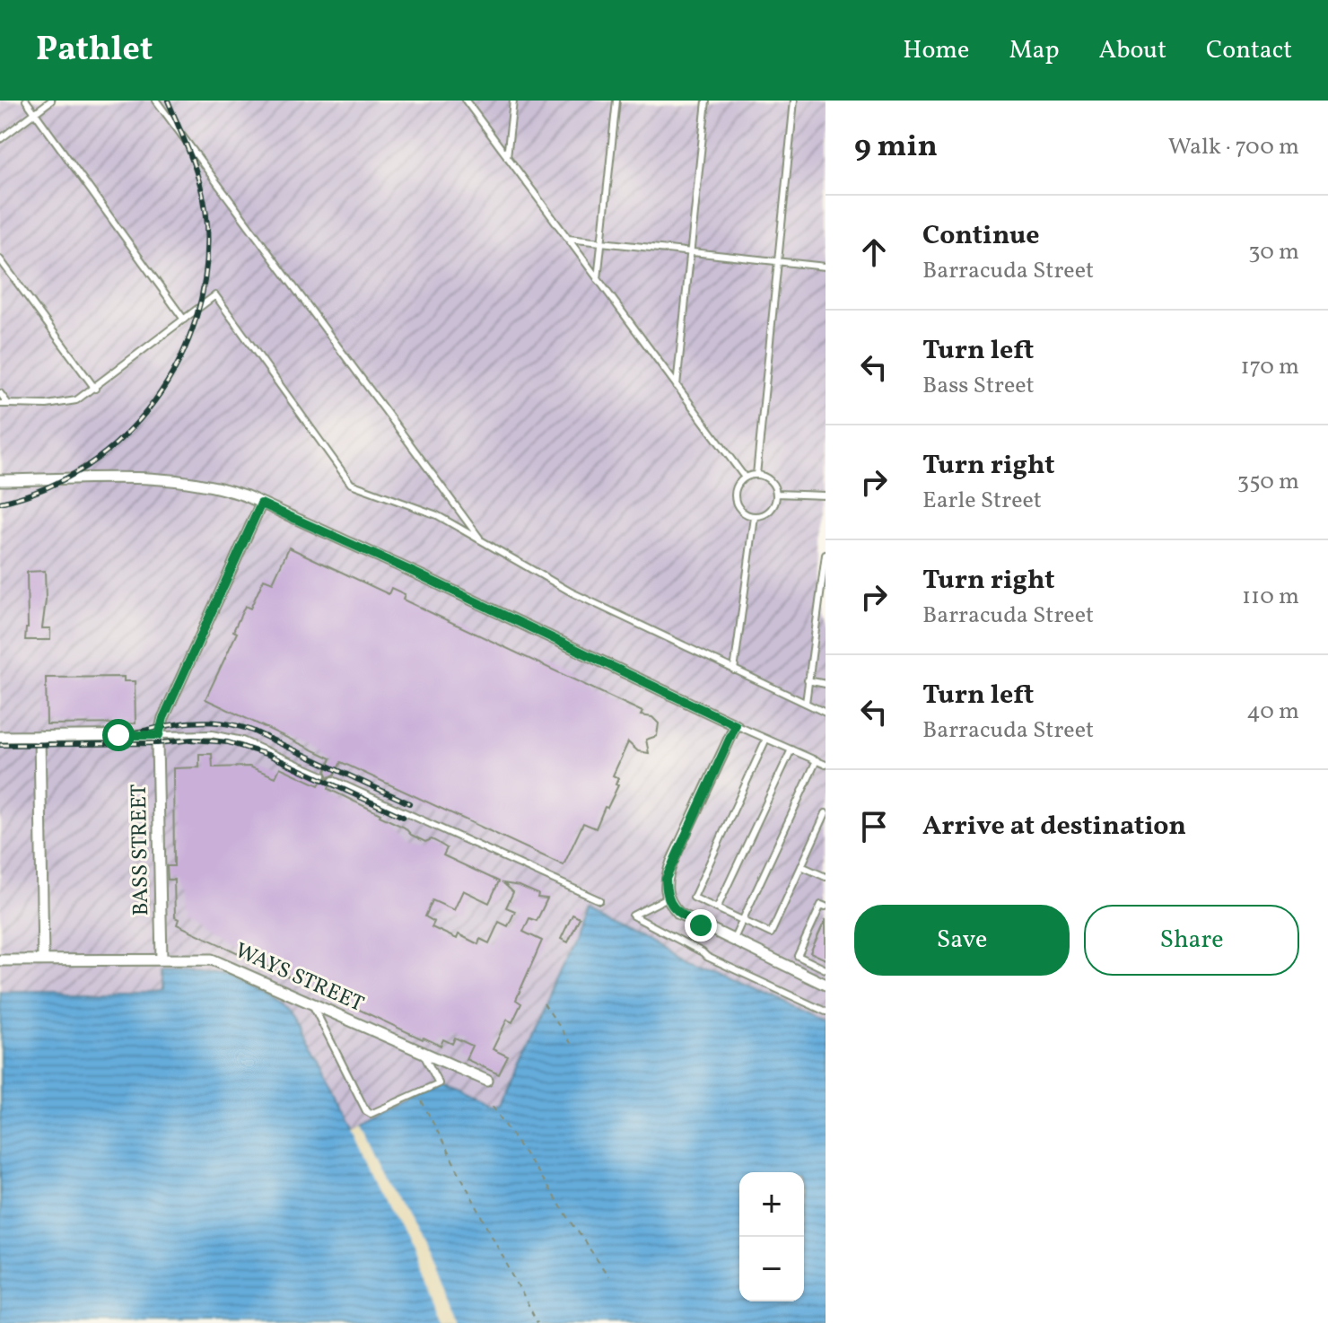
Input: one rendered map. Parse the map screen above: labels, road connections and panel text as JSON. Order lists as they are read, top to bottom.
{
  "streets": {
    "street": ["BASS STREET", "WAYS STREET"]
  },
  "crossings": [
    ["BASS STREET", "WAYS STREET"]
  ],
  "page": {
    "header": "Pathlet",
    "nav": [
      "Home",
      "Map",
      "About",
      "Contact"
    ],
    "heading": ["9 min", "Walk · 700 m"],
    "list": [
      ["Continue", "Barracuda Street", "30 m"],
      ["Turn left", "Bass Street", "170 m"],
      ["Turn right", "Earle Street", "350 m"],
      ["Turn right", "Barracuda Street", "110 m"],
      ["Turn left", "Barracuda Street", "40 m"],
      "Arrive at destination"
    ],
    "buttons": ["Save", "Share"],
    "map_buttons": ["+", "−"]
  }
}
